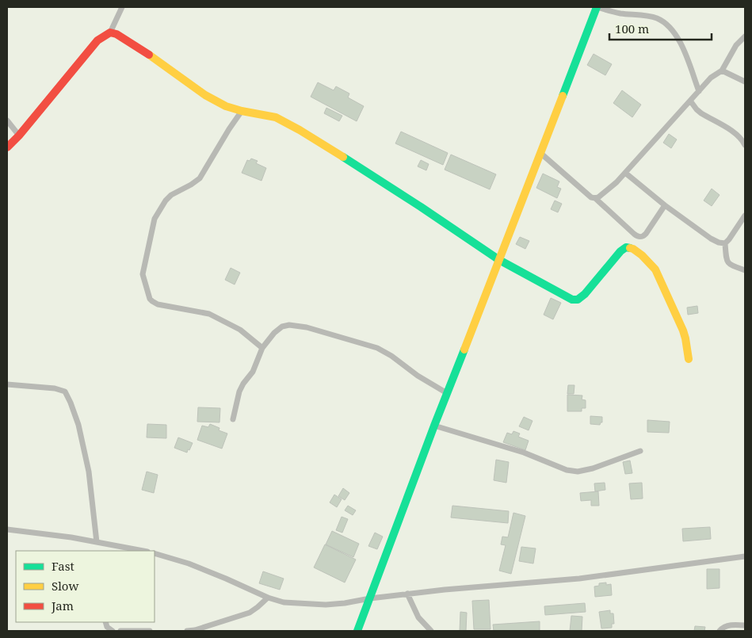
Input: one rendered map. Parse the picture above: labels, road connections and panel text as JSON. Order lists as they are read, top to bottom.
{
  "legend": ["Fast", "Slow", "Jam"],
  "scale_bar": "100 m"
}
